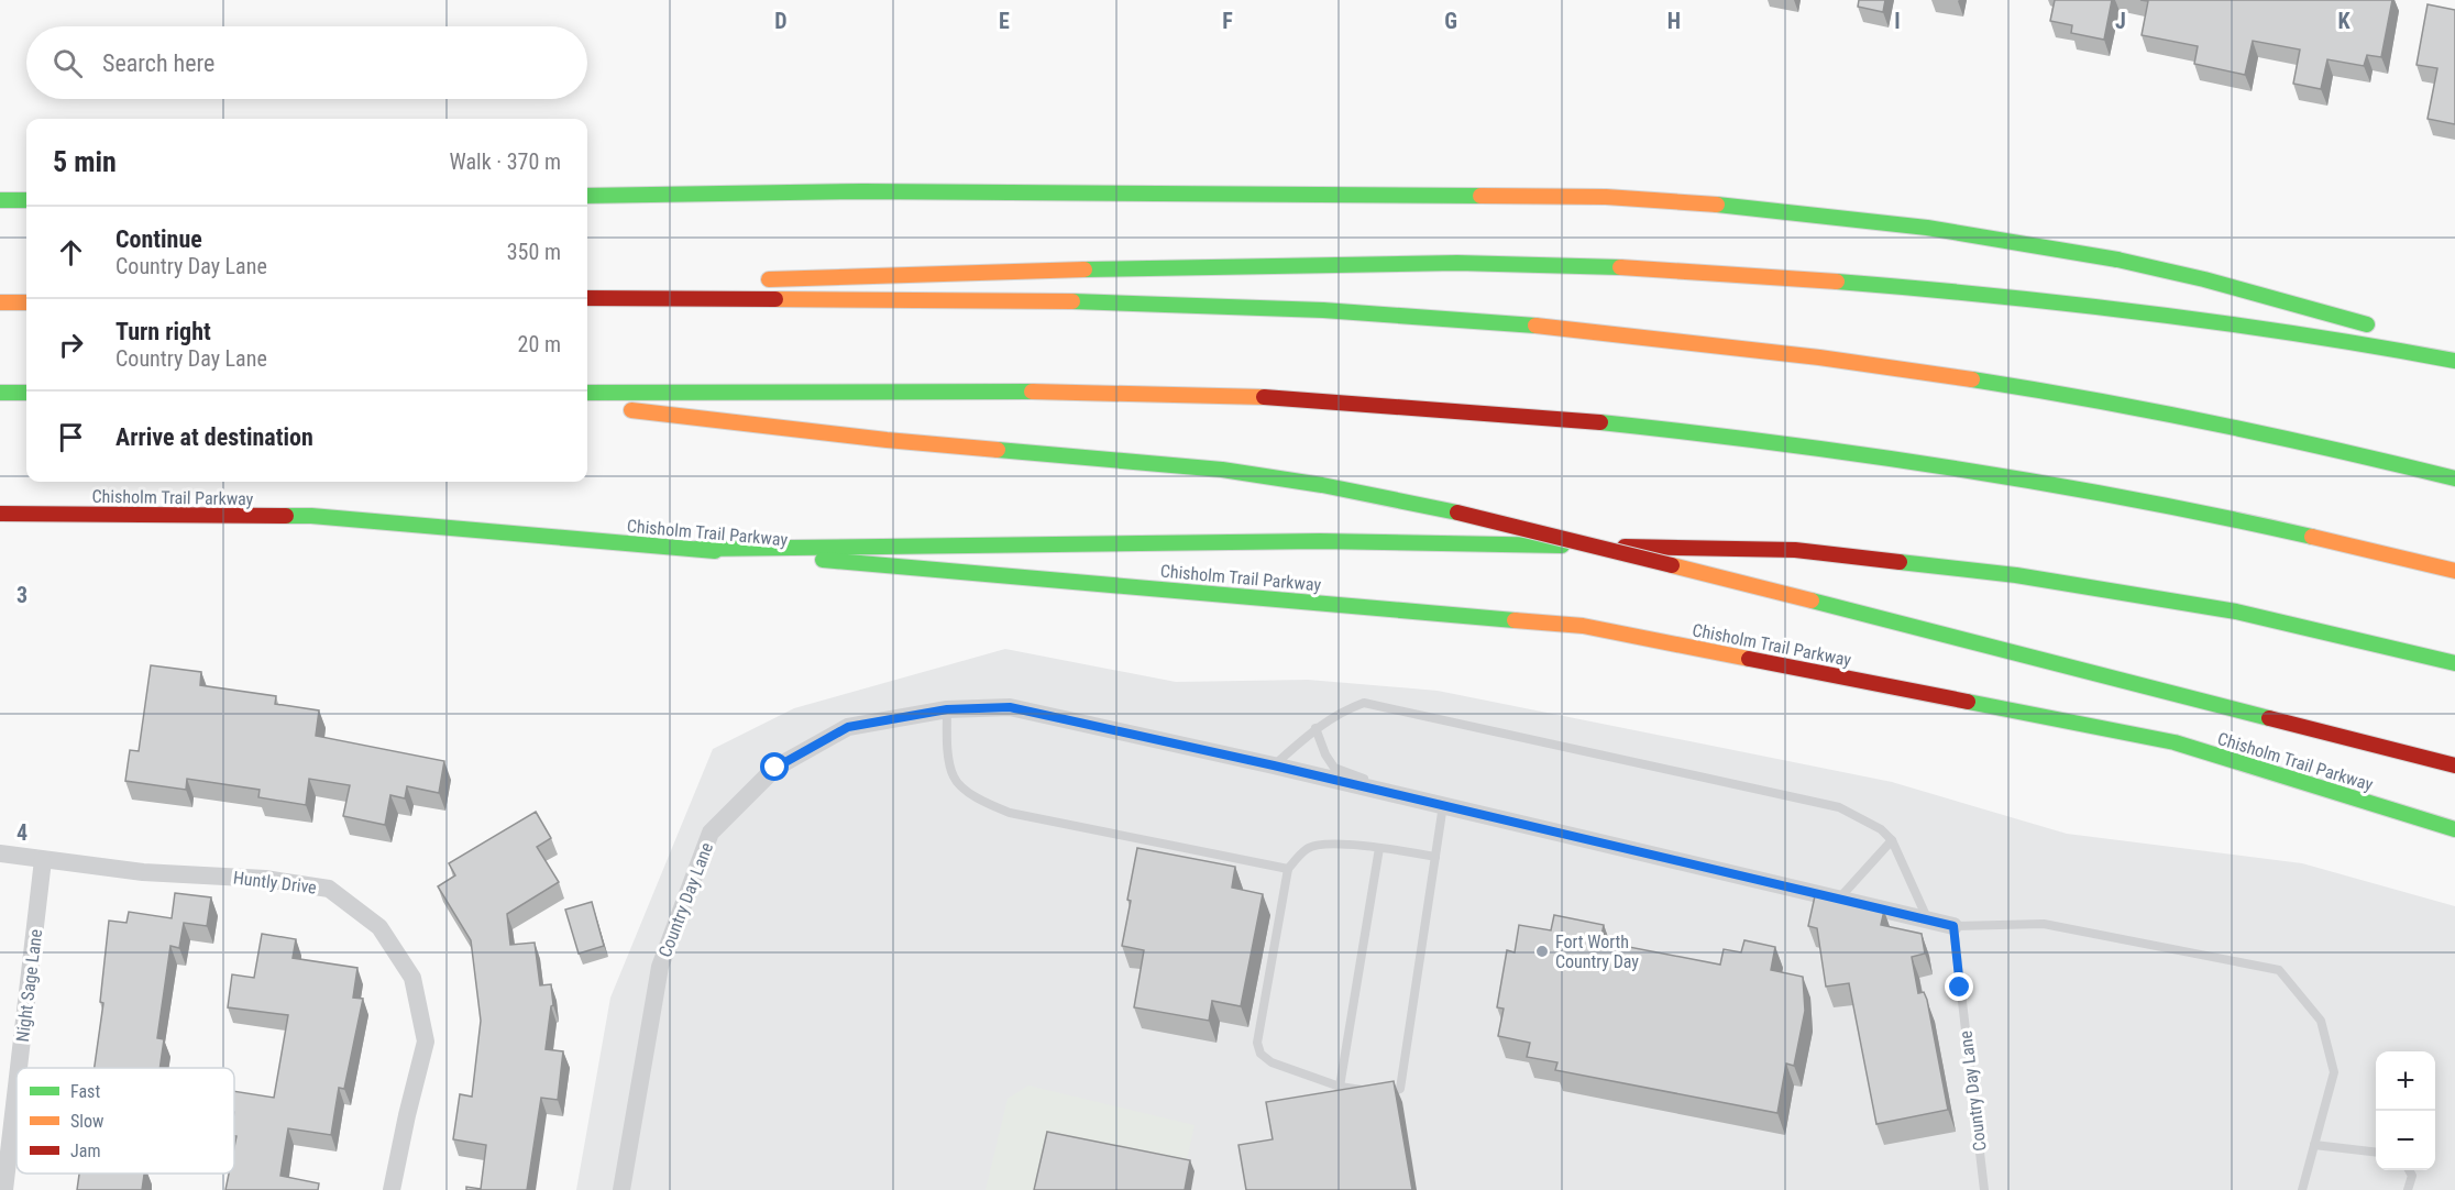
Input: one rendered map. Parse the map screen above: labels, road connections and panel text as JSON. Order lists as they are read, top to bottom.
{
  "streets": {
    "main road": ["Chisholm Trail Parkway"],
    "street": ["Huntly Drive", "Country Day Lane", "Night Sage Lane"]
  },
  "crossings": [
    ["Huntly Drive", "Night Sage Lane"]
  ],
  "places": ["Fort Worth Country Day"],
  "legend": ["Fast", "Slow", "Jam"],
  "page": {
    "search": "Search here",
    "heading": ["5 min", "Walk · 370 m"],
    "list": [
      ["Continue", "Country Day Lane", "350 m"],
      ["Turn right", "Country Day Lane", "20 m"],
      "Arrive at destination"
    ],
    "map_buttons": ["+", "−"]
  },
  "grid": {
    "columns": [
      "D",
      "E",
      "F",
      "G",
      "H",
      "I",
      "J",
      "K"
    ],
    "rows": ["3", "4"]
  }
}
